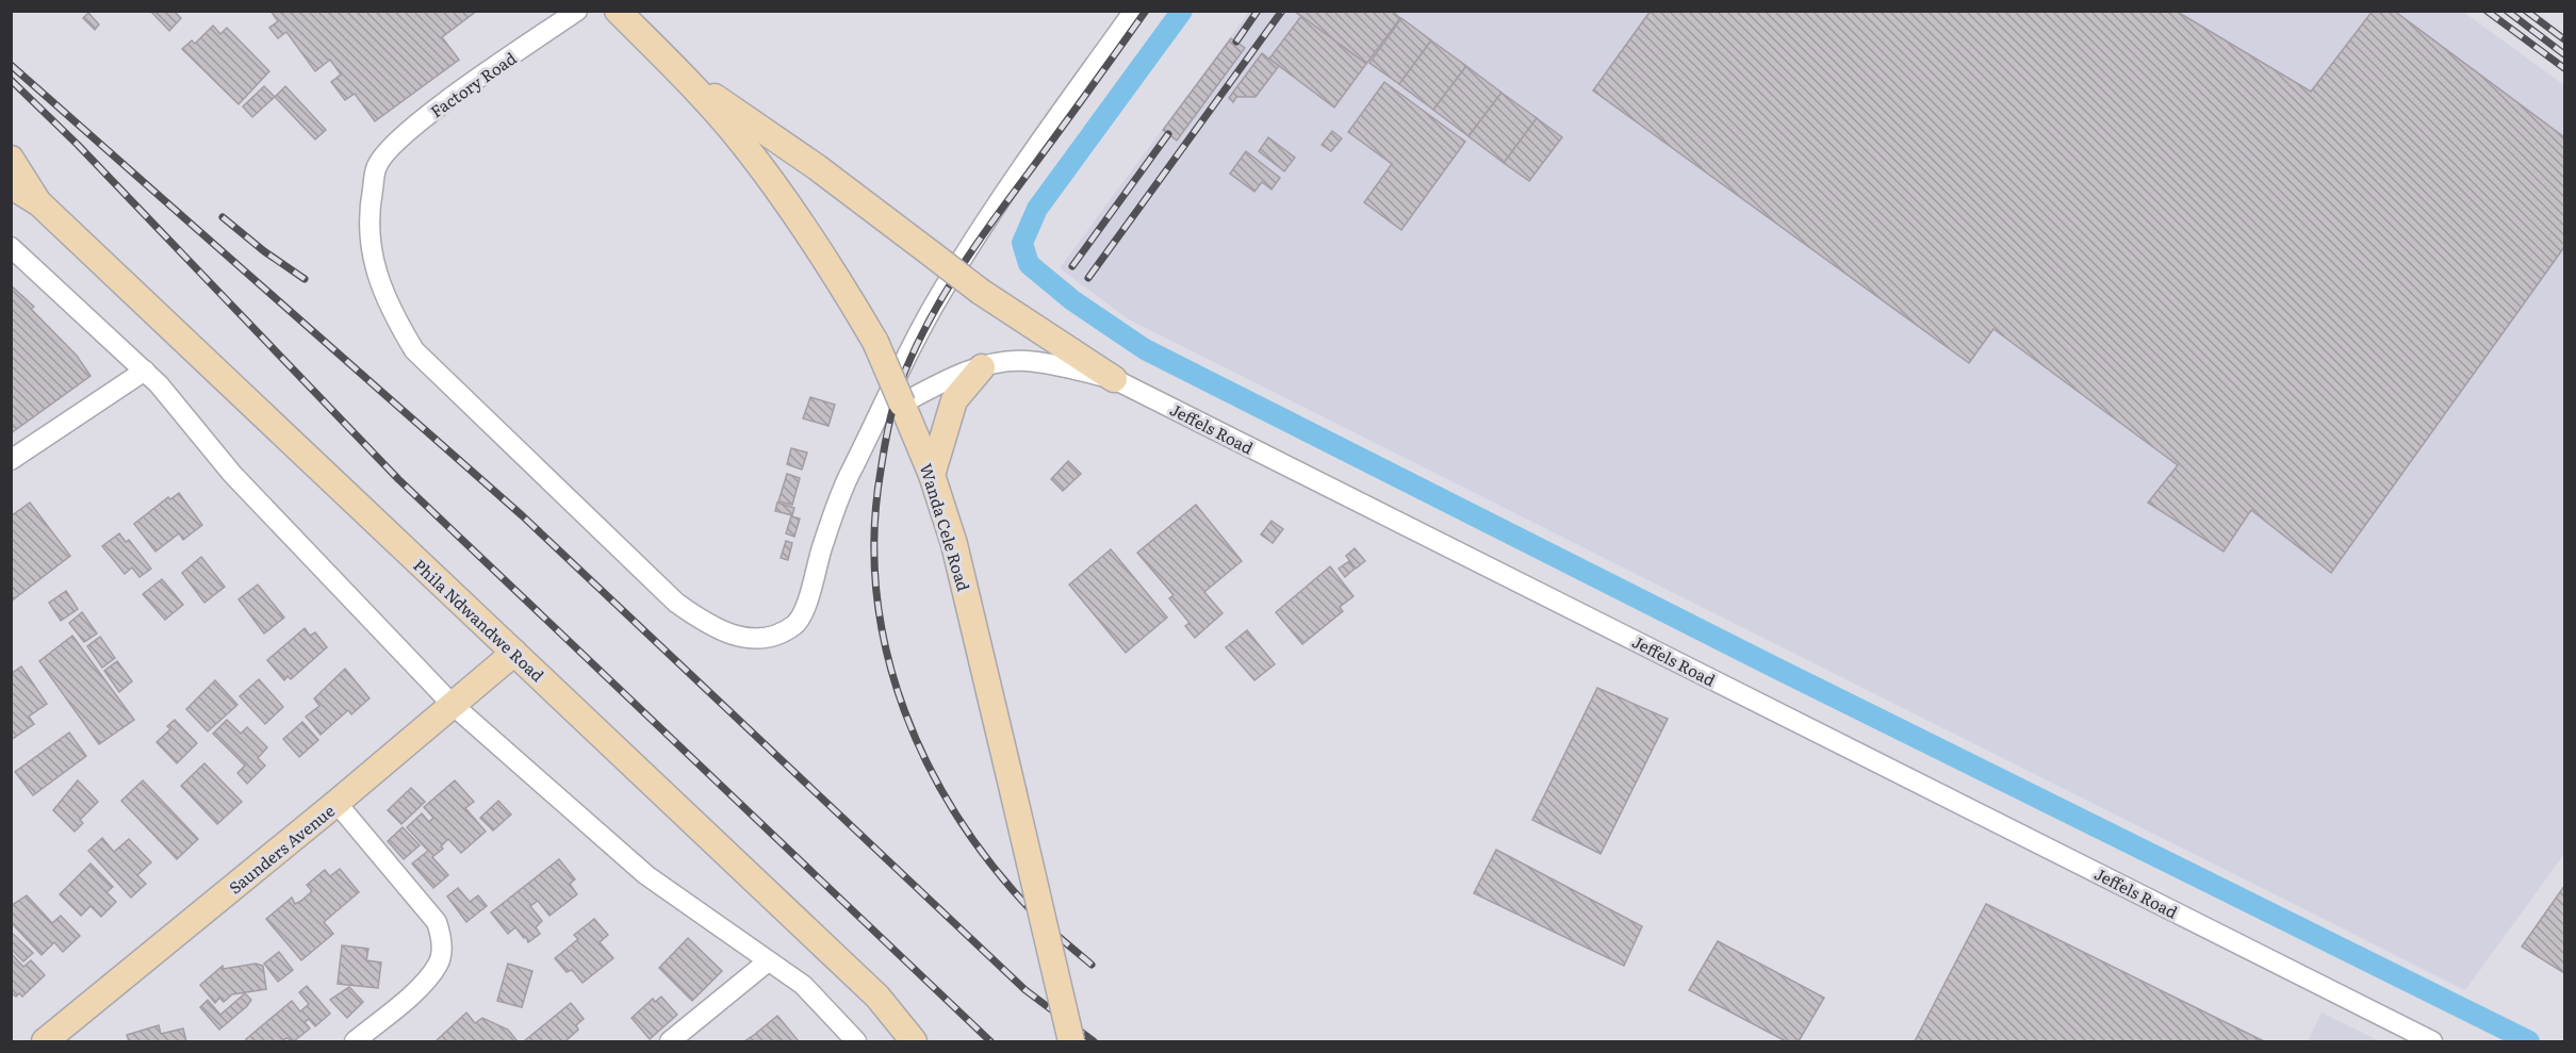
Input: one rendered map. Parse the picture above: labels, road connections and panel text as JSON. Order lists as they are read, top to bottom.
{
  "streets": {
    "street": [
      "Factory Road",
      "Jeffels Road",
      "Wanda Cele Road",
      "Phila Ndwandwe Road",
      "Saunders Avenue"
    ]
  },
  "crossings": [
    ["Jeffels Road", "Wanda Cele Road"],
    ["Phila Ndwandwe Road", "Saunders Avenue"]
  ]
}
